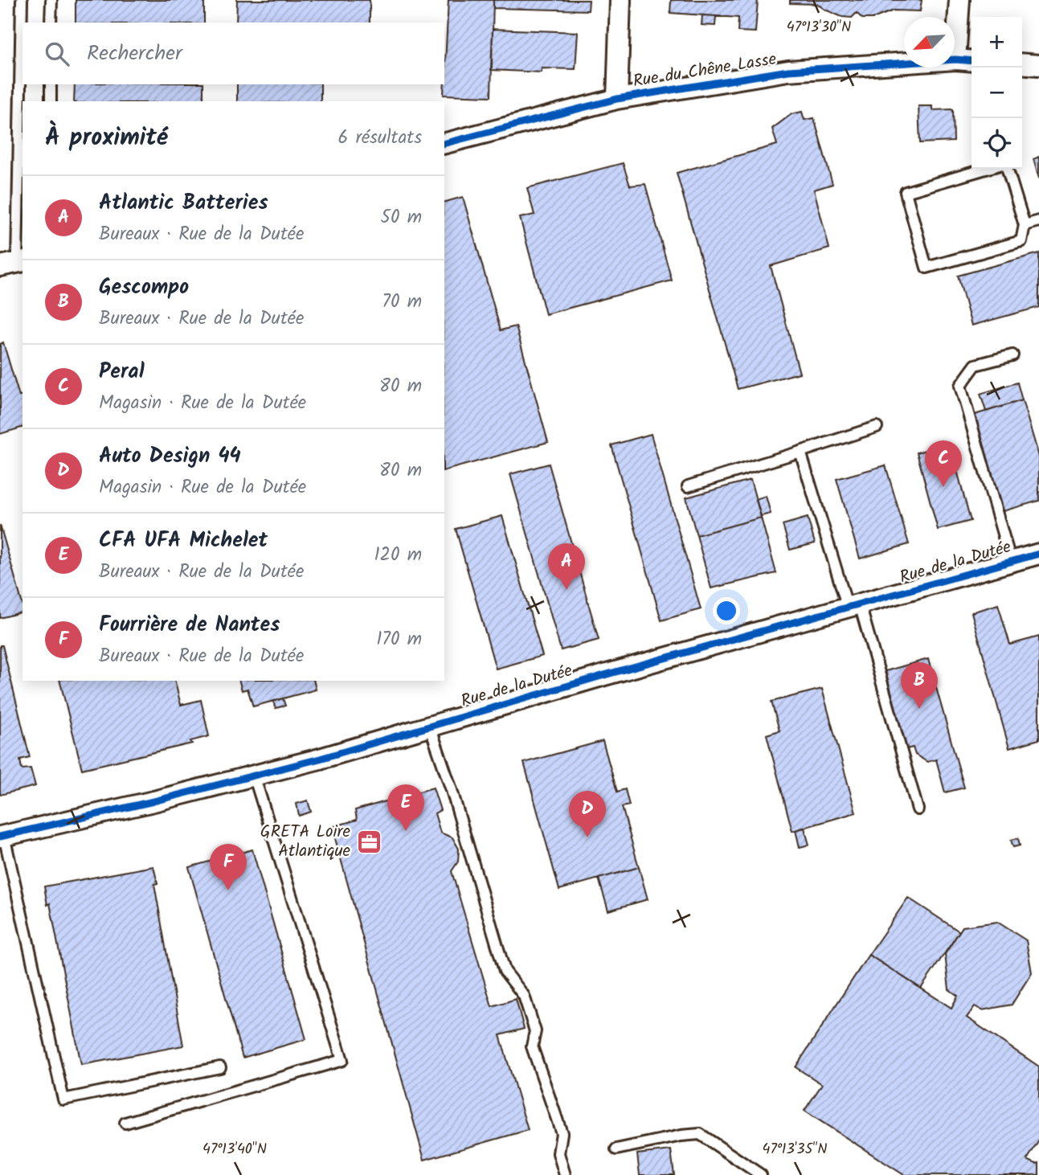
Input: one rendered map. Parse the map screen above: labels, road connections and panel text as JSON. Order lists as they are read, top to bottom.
{
  "streets": {
    "street": ["Rue du Chêne Lasse", "Rue de la Dutée"]
  },
  "places": {
    "office": ["GRETA Loire Atlantique"]
  },
  "north": "bottom left",
  "page": {
    "map_buttons": ["+", "−"],
    "search": "Rechercher",
    "heading": ["À proximité", "6 résultats"],
    "list": [
      {
        "mark": "A",
        "name": "Atlantic Batteries",
        "note": "Bureaux · Rue de la Dutée",
        "value": "50 m"
      },
      {
        "mark": "B",
        "name": "Gescompo",
        "note": "Bureaux · Rue de la Dutée",
        "value": "70 m"
      },
      {
        "mark": "C",
        "name": "Peral",
        "note": "Magasin · Rue de la Dutée",
        "value": "80 m"
      },
      {
        "mark": "D",
        "name": "Auto Design 44",
        "note": "Magasin · Rue de la Dutée",
        "value": "80 m"
      },
      {
        "mark": "E",
        "name": "CFA UFA Michelet",
        "note": "Bureaux · Rue de la Dutée",
        "value": "120 m"
      },
      {
        "mark": "F",
        "name": "Fourrière de Nantes",
        "note": "Bureaux · Rue de la Dutée",
        "value": "170 m"
      }
    ],
    "pins": [
      "C",
      "A",
      "B",
      "E",
      "D",
      "F"
    ]
  },
  "coordinates": ["47°13'30\"N", "47°13'40\"N", "47°13'35\"N"]
}
